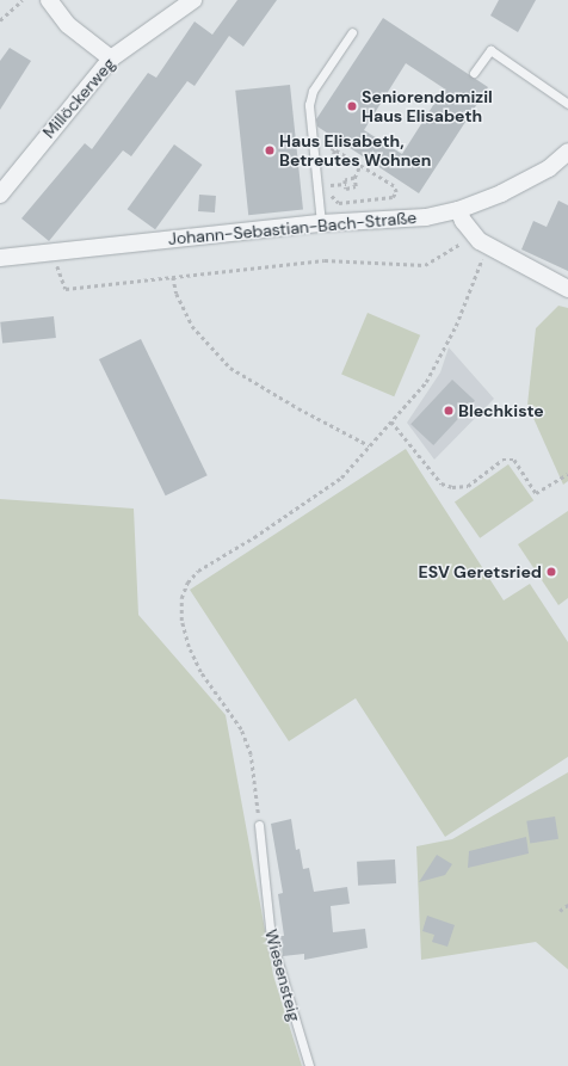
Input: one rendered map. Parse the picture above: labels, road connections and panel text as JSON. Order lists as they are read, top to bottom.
{
  "streets": {
    "street": ["Millöckerweg", "Johann-Sebastian-Bach-Straße"],
    "lane": ["Wiesensteig"]
  },
  "places": [
    "Seniorendomizil Haus Elisabeth",
    "Haus Elisabeth, Betreutes Wohnen",
    "Blechkiste",
    "ESV Geretsried"
  ]
}
